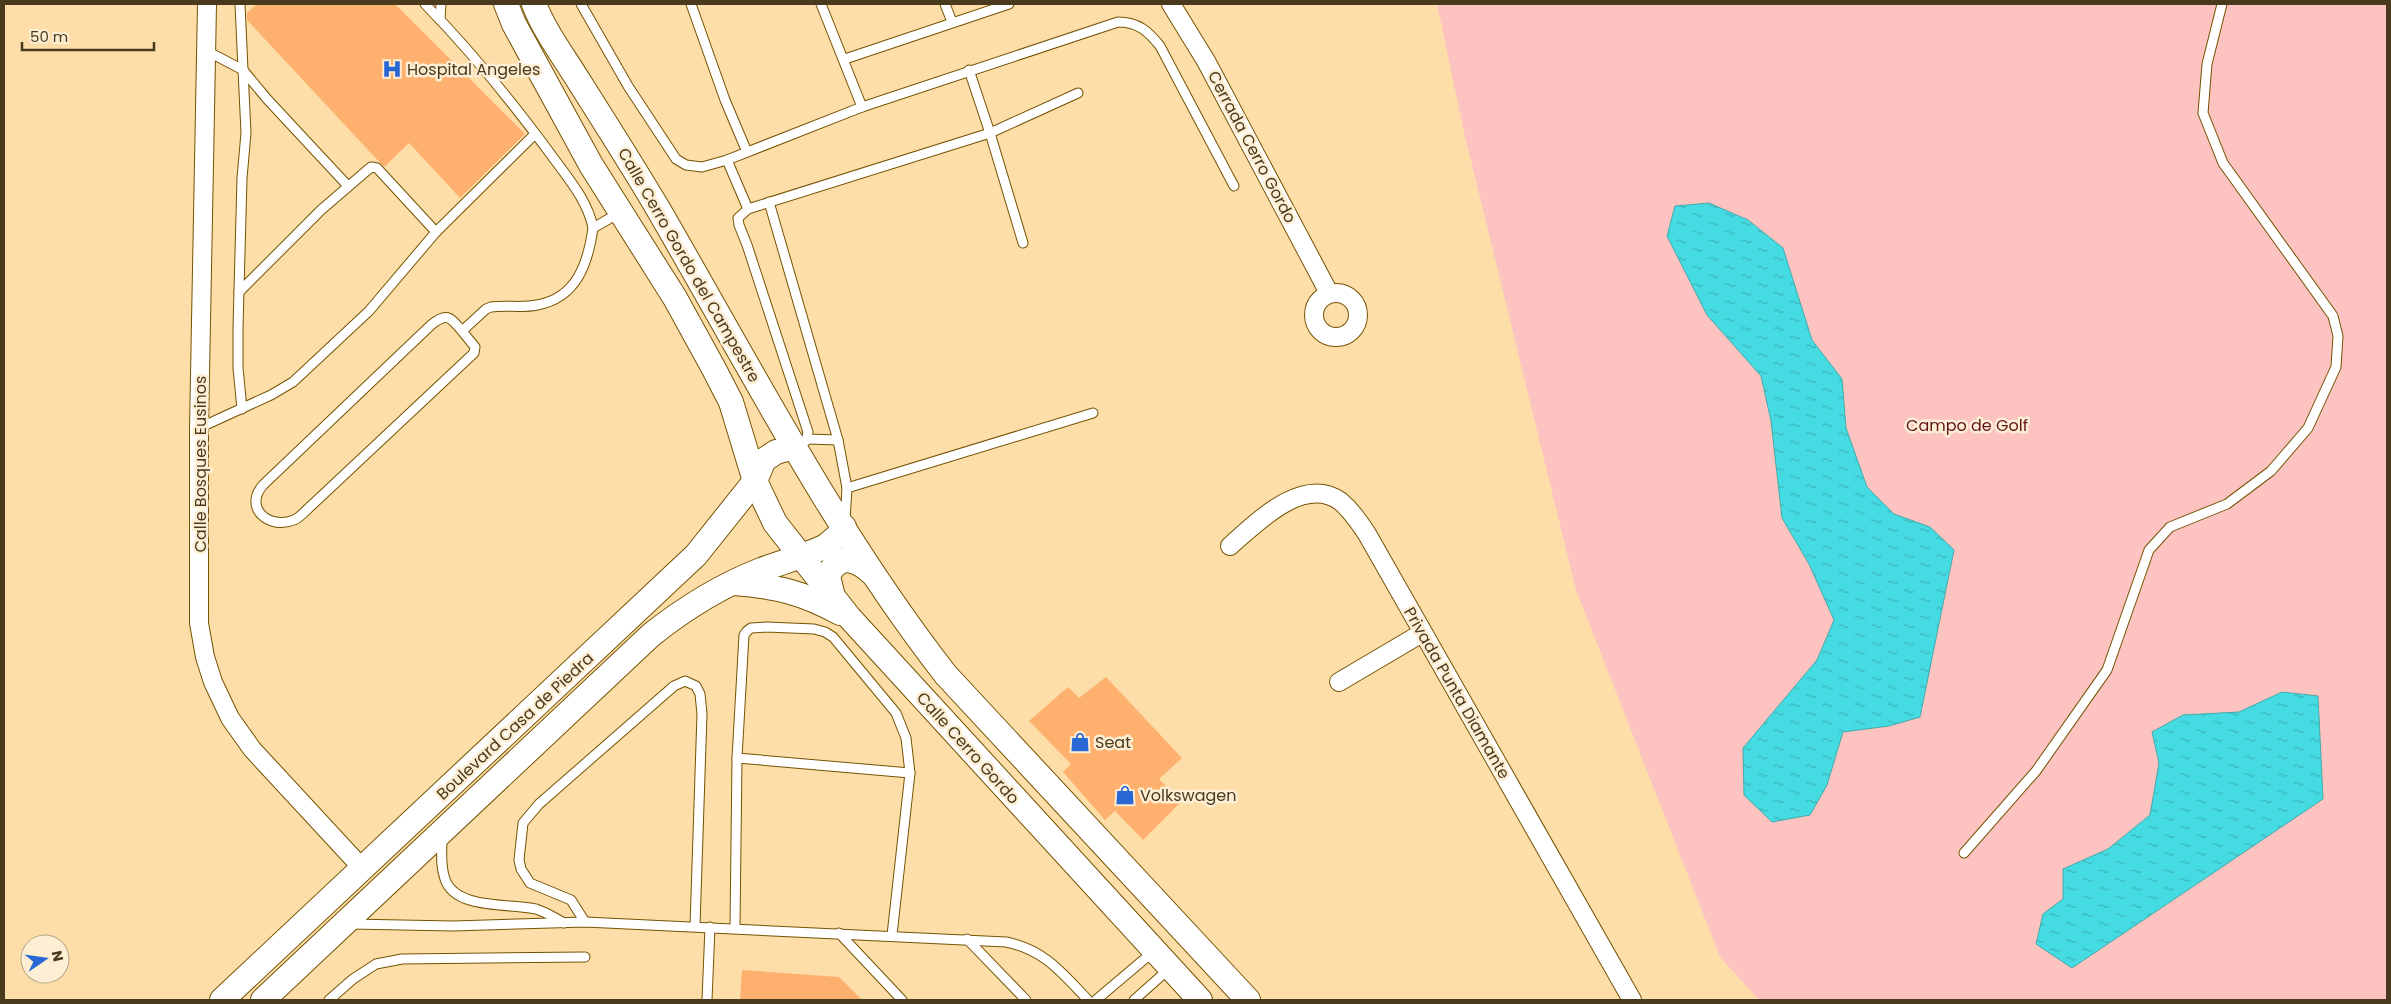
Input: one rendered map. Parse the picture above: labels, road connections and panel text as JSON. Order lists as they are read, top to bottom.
{
  "streets": {
    "main road": ["Calle Cerro Gordo del Campestre", "Boulevard Casa de Piedra", "Calle Cerro Gordo"],
    "street": ["Cerrada Cerro Gordo", "Calle Bosques Eusinos", "Privada Punta Diamante"]
  },
  "crossings": [
    ["Calle Cerro Gordo del Campestre", "Boulevard Casa de Piedra"],
    ["Calle Cerro Gordo del Campestre", "Calle Cerro Gordo"],
    ["Calle Bosques Eusinos", "Boulevard Casa de Piedra"],
    ["Boulevard Casa de Piedra", "Calle Cerro Gordo"]
  ],
  "parks": ["Campo de Golf"],
  "places": {
    "hospital": ["Hospital Angeles"],
    "shop": ["Seat", "Volkswagen"]
  },
  "scale_bar": "50 m",
  "north": "right"
}
